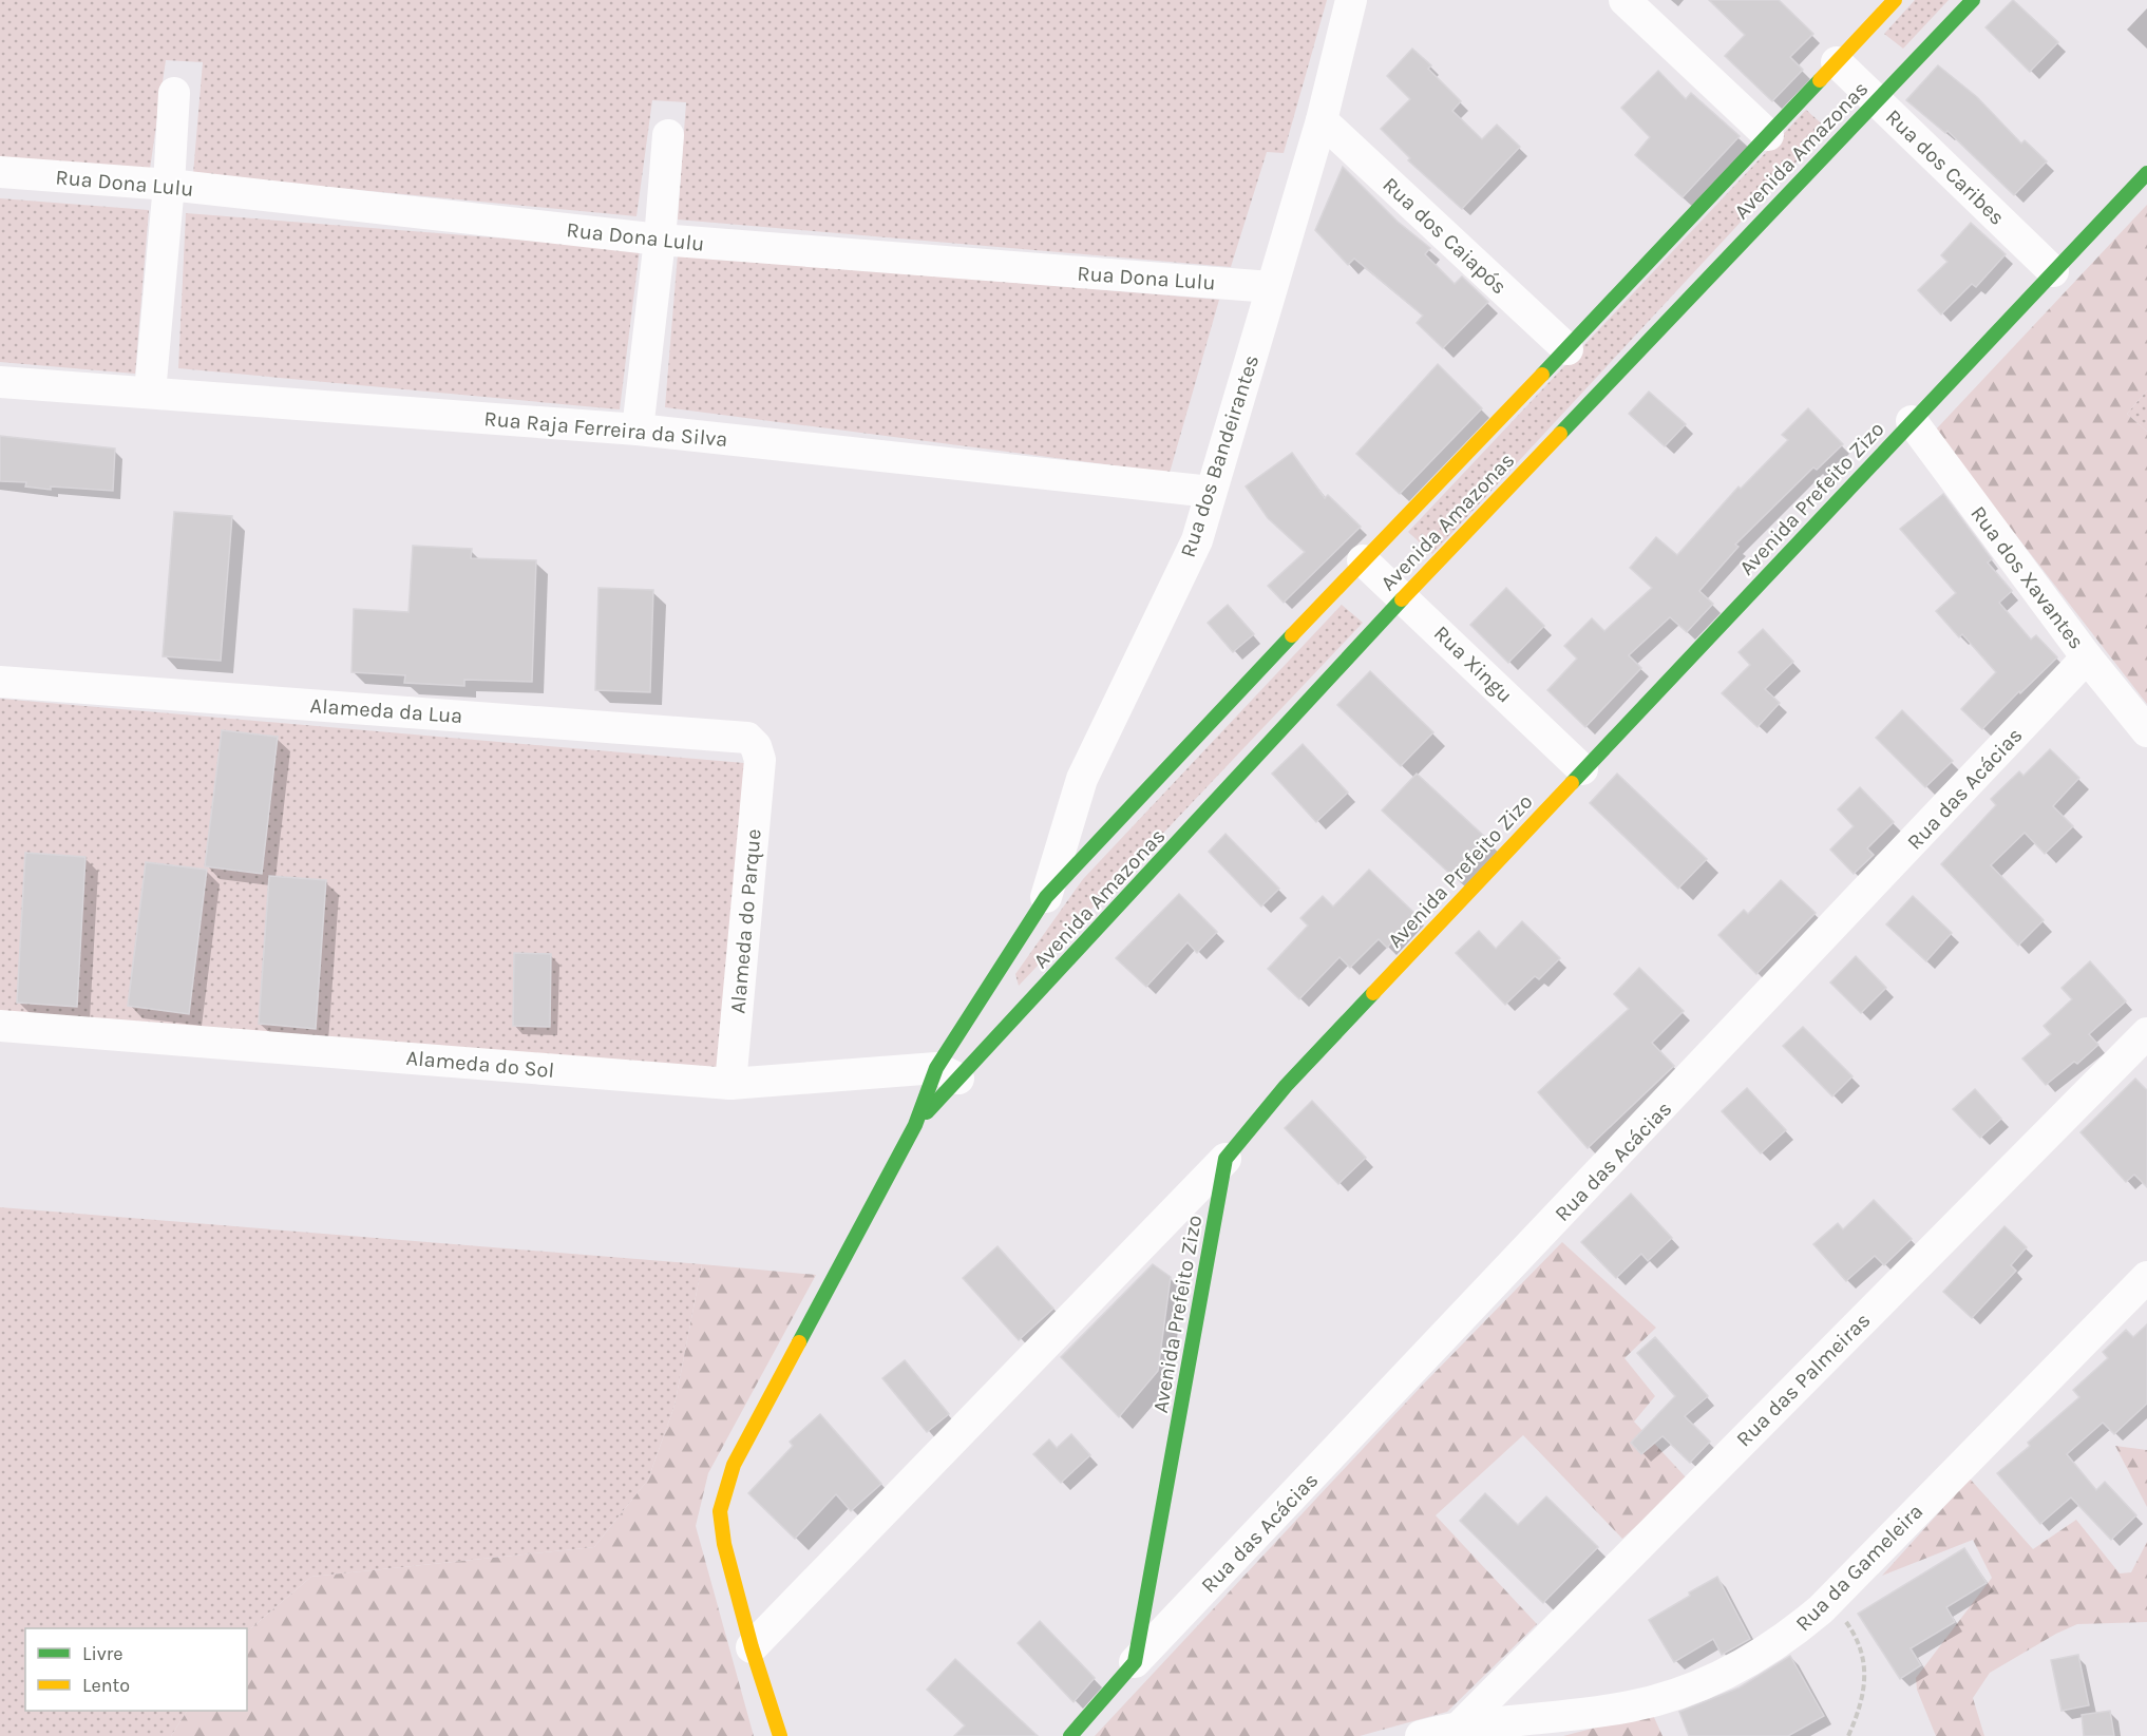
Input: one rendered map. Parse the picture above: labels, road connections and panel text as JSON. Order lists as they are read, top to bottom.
{
  "streets": {
    "main road": ["Avenida Amazonas", "Avenida Prefeito Zizo"],
    "street": [
      "Rua dos Caribes",
      "Rua Dona Lulu",
      "Rua dos Caiapós",
      "Rua Raja Ferreira da Silva",
      "Rua dos Bandeirantes",
      "Rua dos Xavantes",
      "Rua Xingu",
      "Alameda da Lua",
      "Rua das Acácias",
      "Alameda do Parque",
      "Alameda do Sol",
      "Rua das Palmeiras",
      "Rua da Gameleira"
    ]
  },
  "crossings": [
    ["Avenida Amazonas", "Rua dos Caribes"],
    ["Avenida Amazonas", "Rua dos Caiapós"],
    ["Avenida Amazonas", "Rua dos Bandeirantes"],
    ["Avenida Amazonas", "Rua Xingu"],
    ["Avenida Amazonas", "Alameda do Sol"],
    ["Rua dos Caribes", "Avenida Prefeito Zizo"],
    ["Rua Dona Lulu", "Rua dos Bandeirantes"],
    ["Rua dos Caiapós", "Rua dos Bandeirantes"],
    ["Rua Raja Ferreira da Silva", "Rua dos Bandeirantes"],
    ["Avenida Prefeito Zizo", "Rua dos Xavantes"],
    ["Avenida Prefeito Zizo", "Rua Xingu"],
    ["Avenida Prefeito Zizo", "Rua das Acácias"],
    ["Rua dos Xavantes", "Rua das Acácias"],
    ["Alameda da Lua", "Alameda do Parque"],
    ["Alameda do Parque", "Alameda do Sol"],
    ["Rua das Palmeiras", "Rua da Gameleira"]
  ],
  "legend": ["Livre", "Lento"]
}
